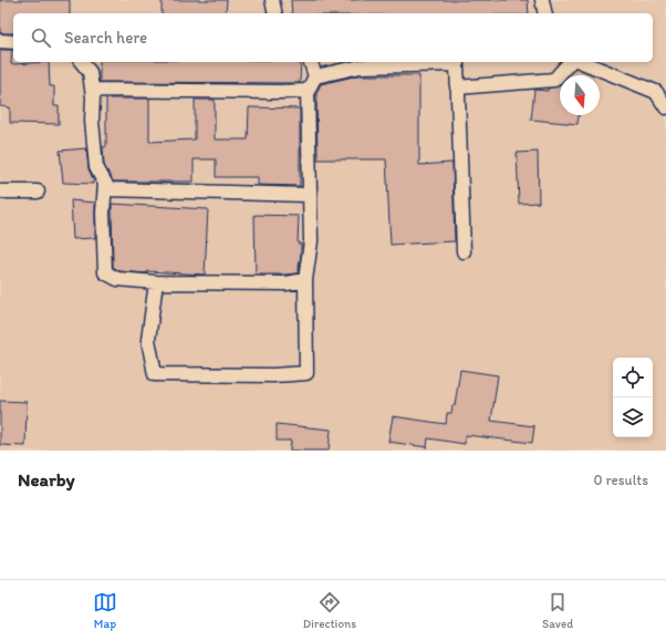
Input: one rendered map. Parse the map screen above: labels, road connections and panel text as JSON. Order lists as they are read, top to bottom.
{
  "north": "bottom",
  "page": {
    "search": "Search here",
    "heading": ["Nearby", "0 results"],
    "nav": ["Map", "Directions", "Saved"]
  }
}
